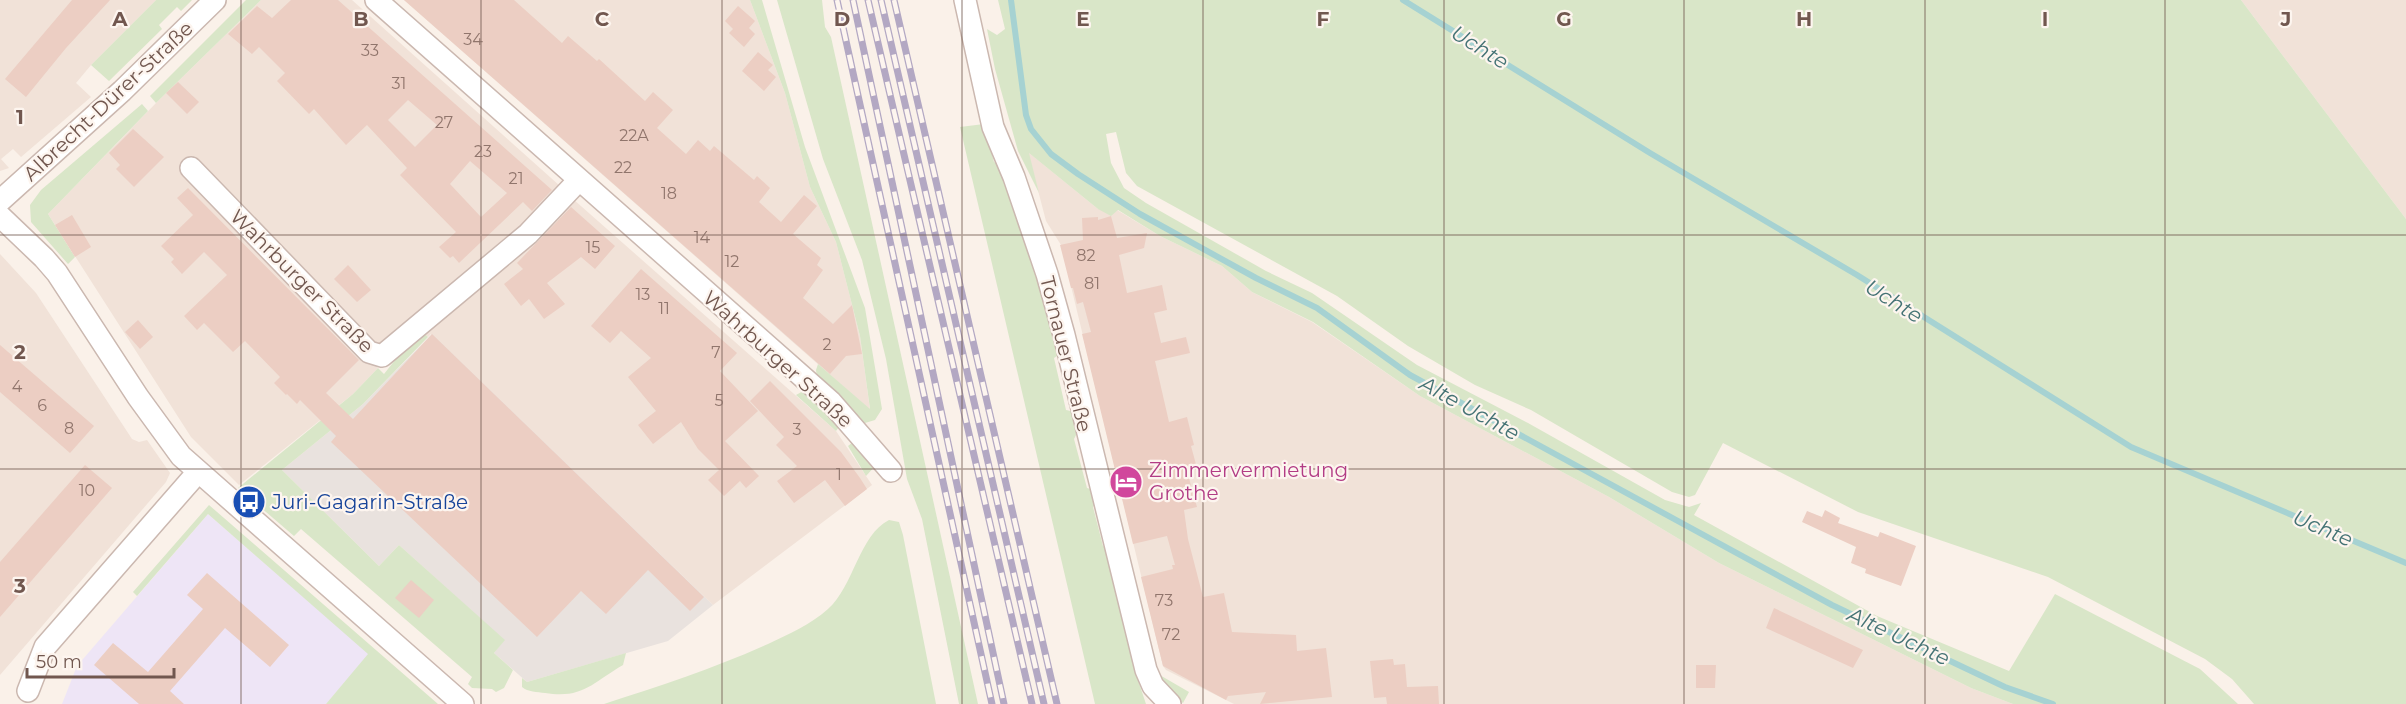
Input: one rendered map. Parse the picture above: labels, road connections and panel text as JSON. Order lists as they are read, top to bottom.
{
  "streets": {
    "street": ["Albrecht-Dürer-Straße", "Wahrburger Straße", "Tornauer Straße"]
  },
  "water": ["Uchte", "Alte Uchte"],
  "places": {
    "hotel": ["Zimmervermietung Grothe"],
    "bus stop": ["Juri-Gagarin-Straße"]
  },
  "house_numbers": [
    "34",
    "33",
    "31",
    "27",
    "22A",
    "23",
    "22",
    "21",
    "18",
    "14",
    "15",
    "82",
    "12",
    "81",
    "13",
    "11",
    "2",
    "7",
    "4",
    "5",
    "6",
    "8",
    "3",
    "1",
    "10",
    "73",
    "72"
  ],
  "scale_bar": "50 m",
  "grid": {
    "columns": [
      "A",
      "B",
      "C",
      "D",
      "E",
      "F",
      "G",
      "H",
      "I",
      "J"
    ],
    "rows": ["1", "2", "3"]
  }
}
